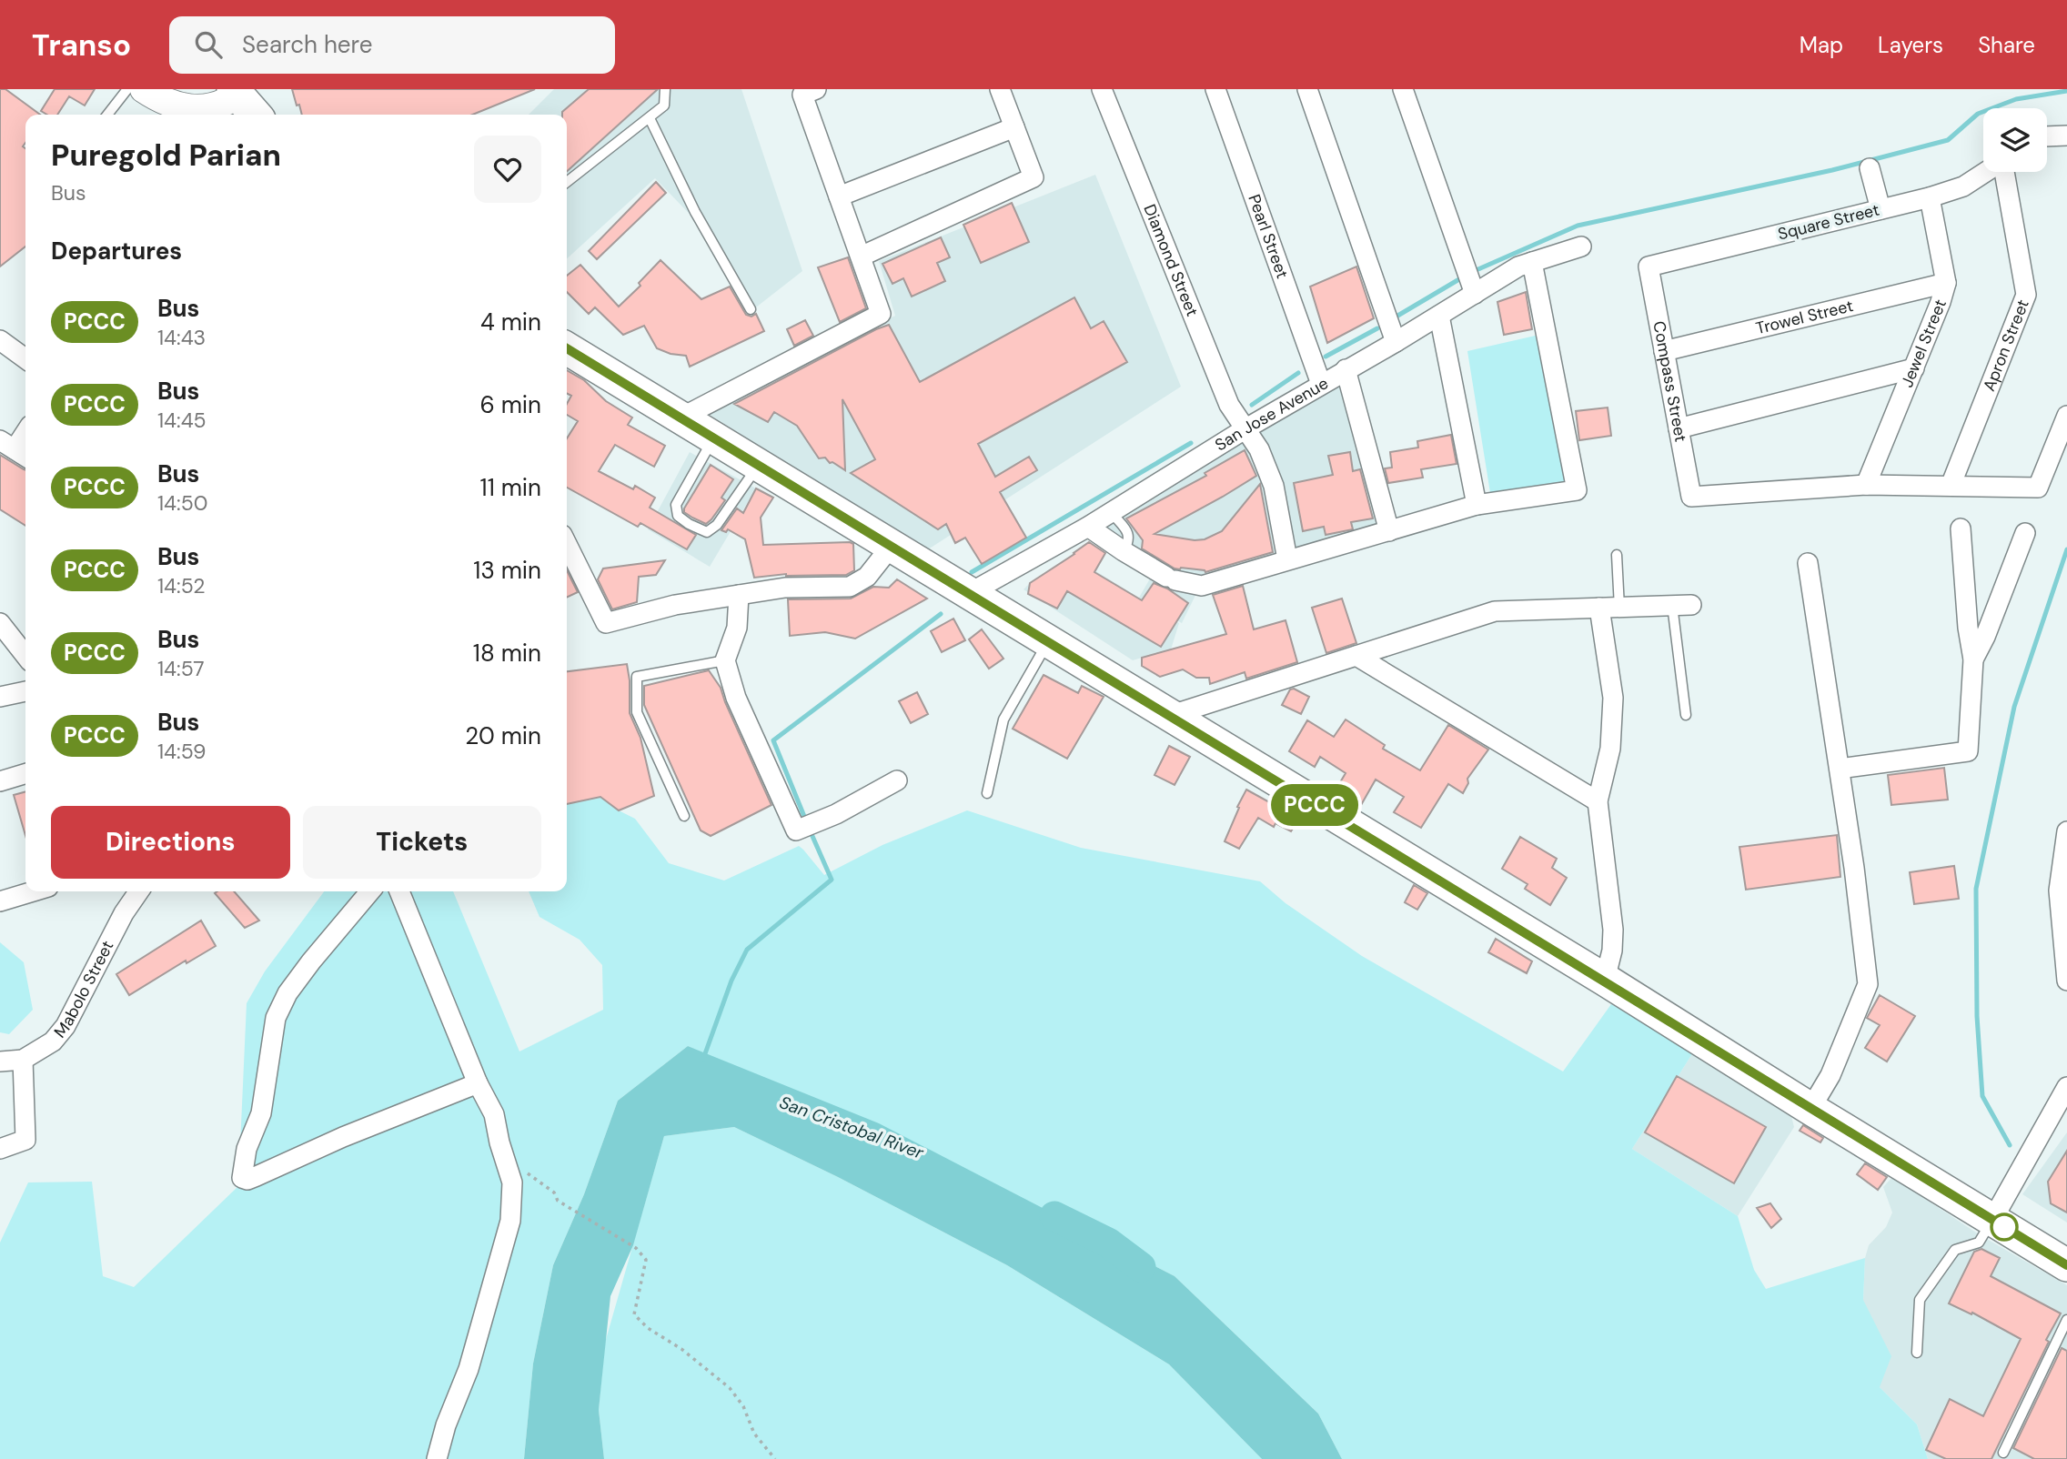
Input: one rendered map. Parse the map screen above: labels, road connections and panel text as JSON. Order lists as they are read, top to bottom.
{
  "streets": {
    "street": [
      "Square Street",
      "Pearl Street",
      "Diamond Street",
      "Trowel Street",
      "Jewel Street",
      "Apron Street",
      "Compass Street",
      "San Jose Avenue",
      "Mabolo Street"
    ]
  },
  "crossings": [
    ["Square Street", "Jewel Street"],
    ["Square Street", "Compass Street"],
    ["Pearl Street", "San Jose Avenue"],
    ["Diamond Street", "San Jose Avenue"],
    ["Trowel Street", "Jewel Street"],
    ["Trowel Street", "Compass Street"],
    ["Jewel Street", "Compass Street"]
  ],
  "water": ["San Cristobal River"],
  "lines": ["bus line PCCC"],
  "page": {
    "header": "Transo",
    "search": "Search here",
    "nav": ["Map", "Layers", "Share"],
    "on_map": "PCCC",
    "heading": [
      ["Puregold Parian", "Bus"],
      "Departures"
    ],
    "list": [
      {
        "mark": "PCCC",
        "name": "Bus",
        "note": "14:43",
        "value": "4 min"
      },
      {
        "mark": "PCCC",
        "name": "Bus",
        "note": "14:45",
        "value": "6 min"
      },
      {
        "mark": "PCCC",
        "name": "Bus",
        "note": "14:50",
        "value": "11 min"
      },
      {
        "mark": "PCCC",
        "name": "Bus",
        "note": "14:52",
        "value": "13 min"
      },
      {
        "mark": "PCCC",
        "name": "Bus",
        "note": "14:57",
        "value": "18 min"
      },
      {
        "mark": "PCCC",
        "name": "Bus",
        "note": "14:59",
        "value": "20 min"
      }
    ],
    "buttons": ["Directions", "Tickets"]
  }
}
